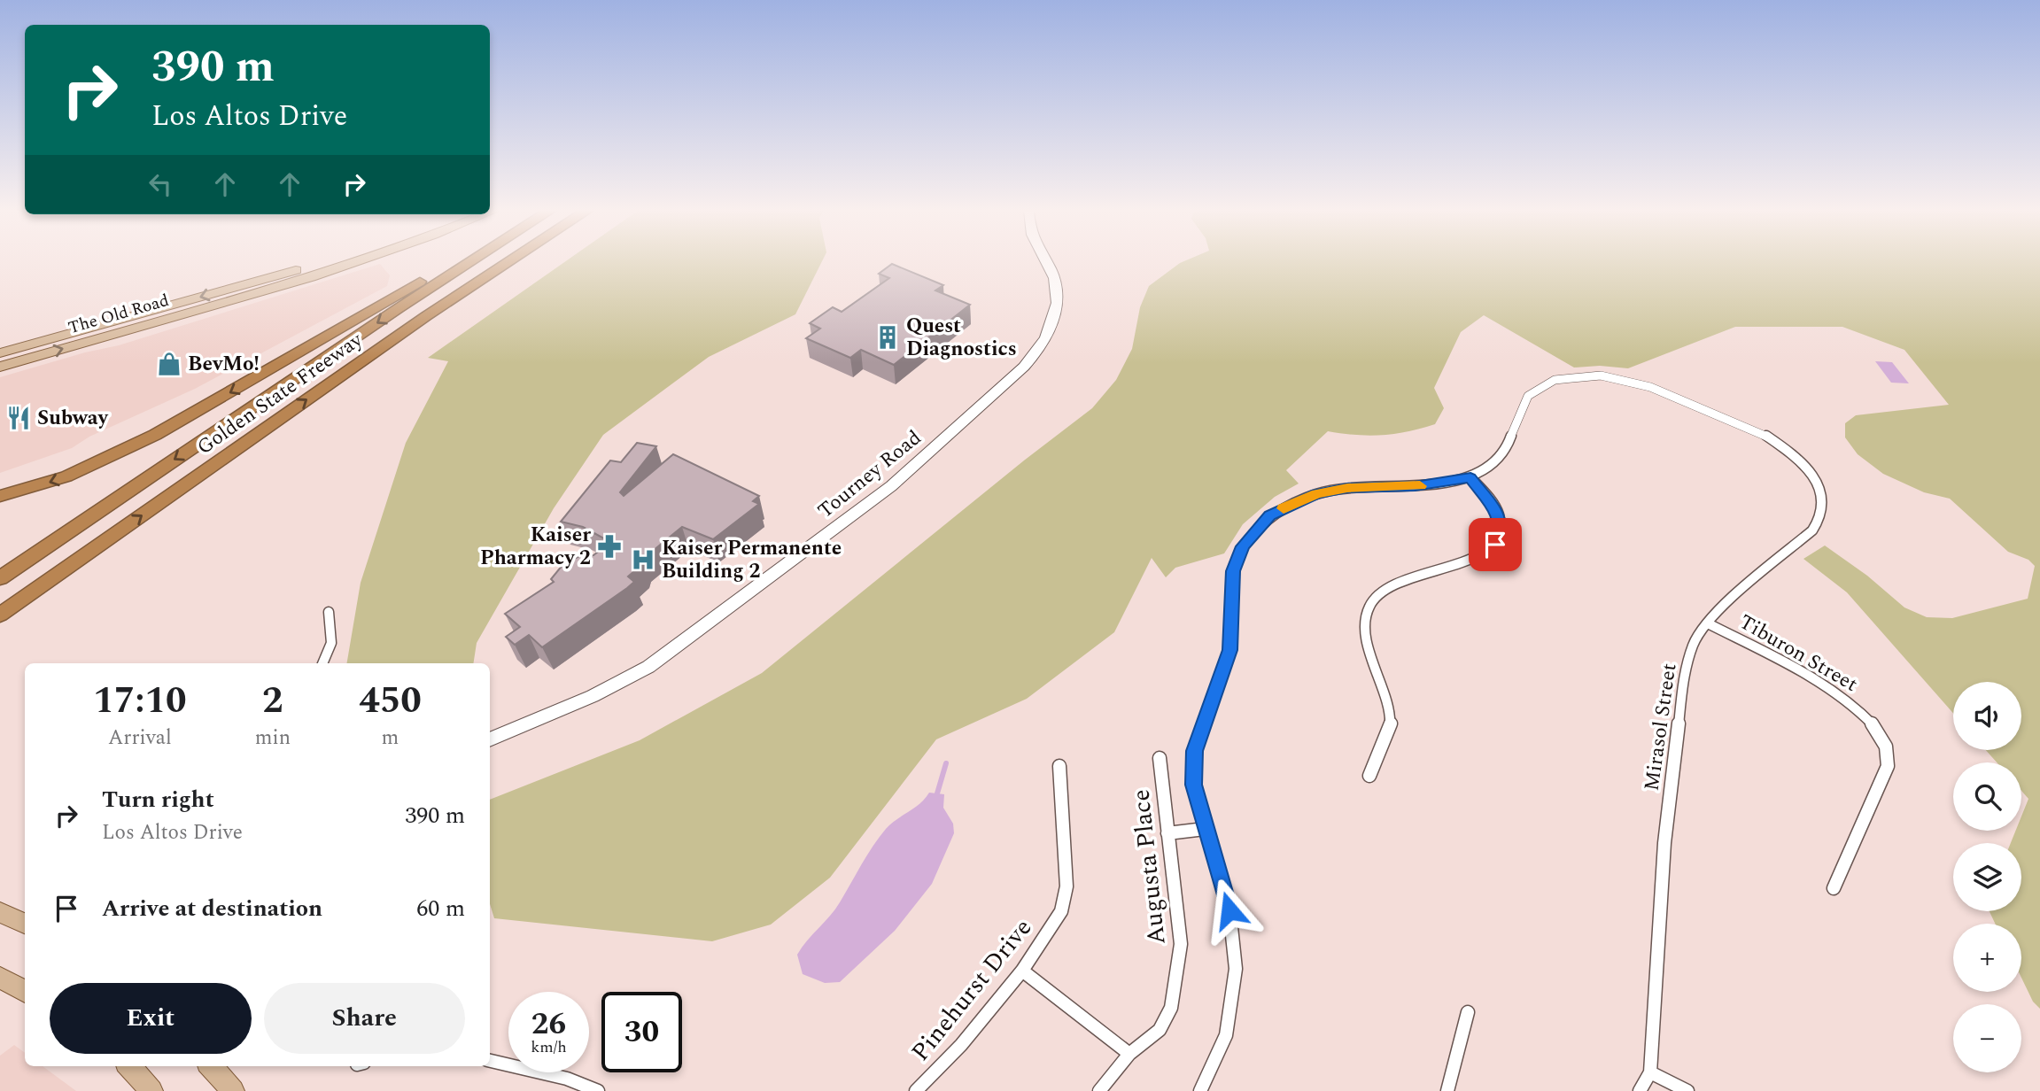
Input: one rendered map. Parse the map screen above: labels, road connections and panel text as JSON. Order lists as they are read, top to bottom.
{
  "streets": {
    "highway": ["Golden State Freeway"],
    "main road": ["The Old Road"],
    "street": [
      "Tourney Road",
      "Tiburon Street",
      "Mirasol Street",
      "Augusta Place",
      "Pinehurst Drive"
    ]
  },
  "crossings": [
    ["Tiburon Street", "Mirasol Street"]
  ],
  "places": {
    "building": ["Quest Diagnostics"],
    "shop": ["BevMo!"],
    "restaurant": ["Subway"],
    "pharmacy": ["Kaiser Pharmacy 2"],
    "hospital": ["Kaiser Permanente Building 2"]
  },
  "page": {
    "turn": ["390 m", "Los Altos Drive"],
    "eta": [
      "17:10",
      "Arrival",
      "2",
      "min",
      "450",
      "m"
    ],
    "map_buttons": ["+", "−"],
    "list": [
      {
        "name": "Turn right",
        "note": "Los Altos Drive",
        "value": "390 m"
      },
      {
        "name": "Arrive at destination",
        "value": "60 m"
      }
    ],
    "buttons": ["Exit", "Share"],
    "speed": "26 km/h",
    "limit": "30"
  }
}
